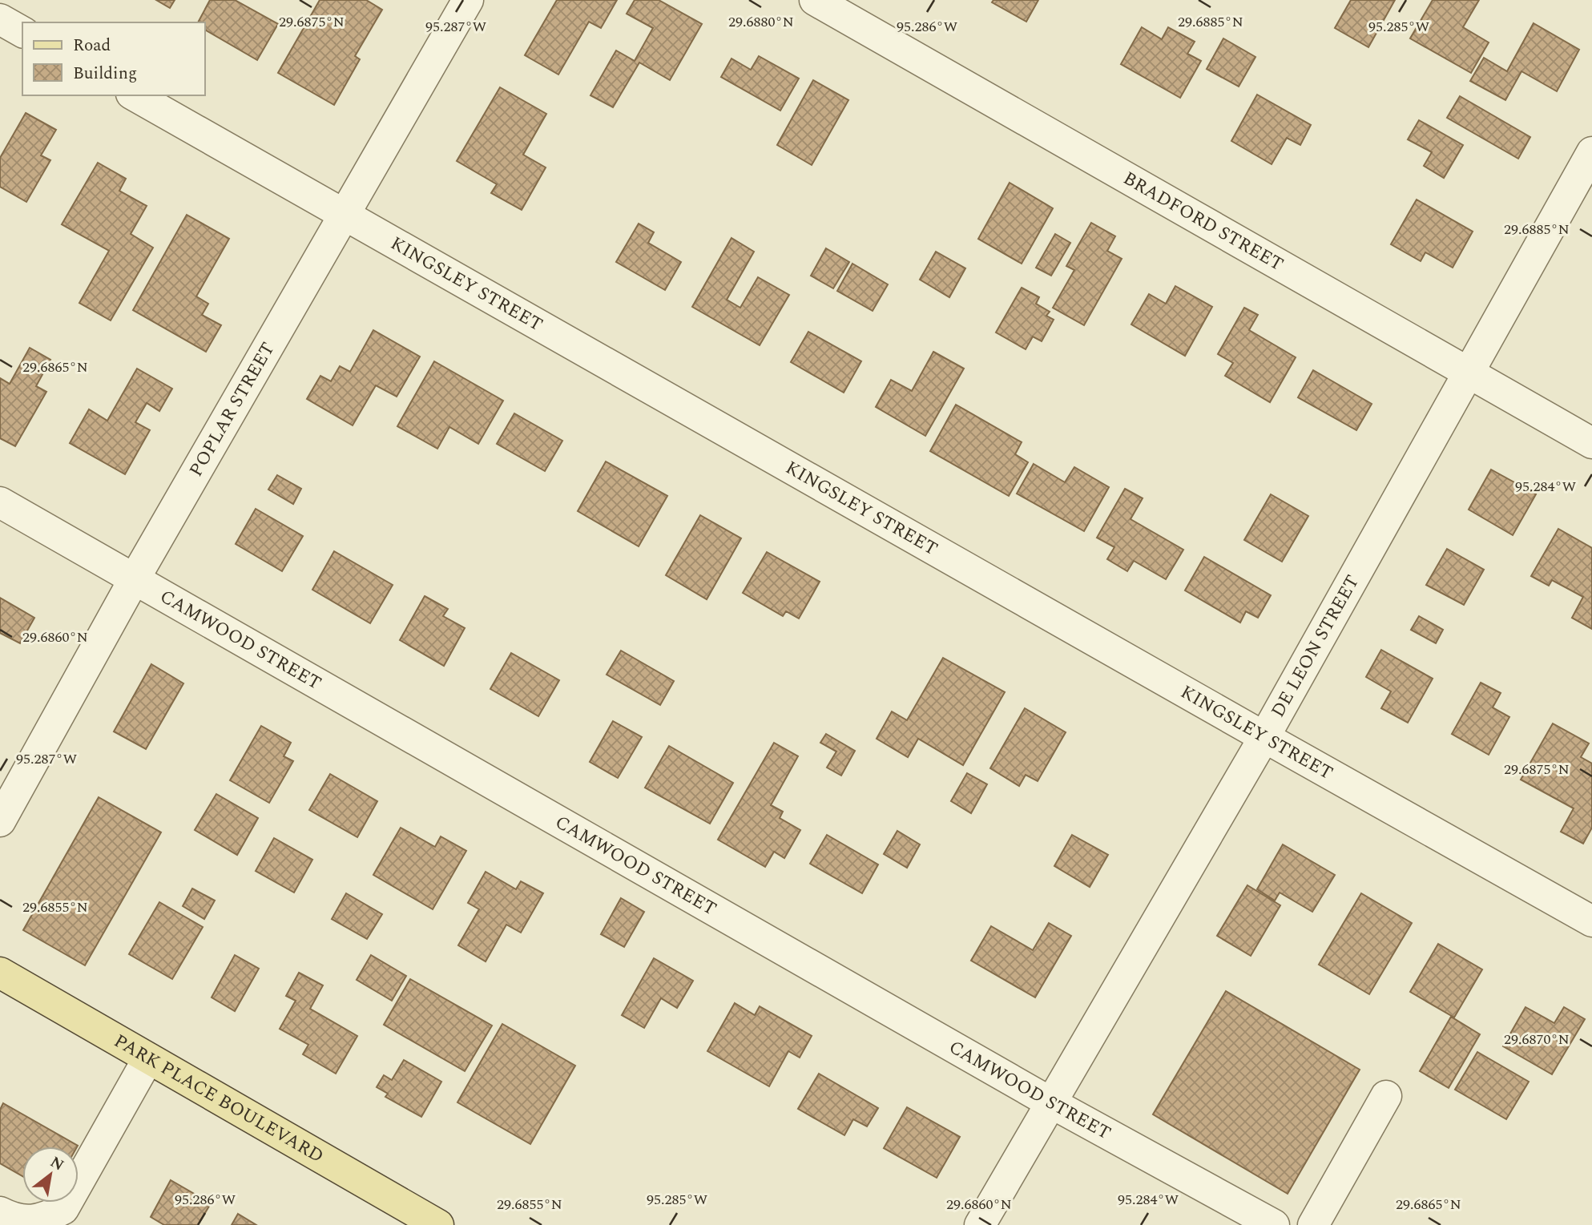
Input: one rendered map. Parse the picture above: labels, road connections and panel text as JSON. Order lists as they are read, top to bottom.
{
  "streets": {
    "main road": ["PARK PLACE BOULEVARD"],
    "street": [
      "BRADFORD STREET",
      "KINGSLEY STREET",
      "POPLAR STREET",
      "CAMWOOD STREET",
      "DE LEON STREET"
    ]
  },
  "crossings": [
    ["BRADFORD STREET", "DE LEON STREET"],
    ["KINGSLEY STREET", "POPLAR STREET"],
    ["KINGSLEY STREET", "DE LEON STREET"],
    ["POPLAR STREET", "CAMWOOD STREET"],
    ["CAMWOOD STREET", "DE LEON STREET"]
  ],
  "legend": ["Road", "Building"],
  "north": "top right",
  "coordinates": [
    "29.6875°N",
    "29.6880°N",
    "29.6885°N",
    "95.287°W",
    "95.286°W",
    "95.285°W",
    "29.6865°N",
    "95.284°W",
    "29.6860°N",
    "29.6855°N",
    "29.6870°N"
  ]
}
